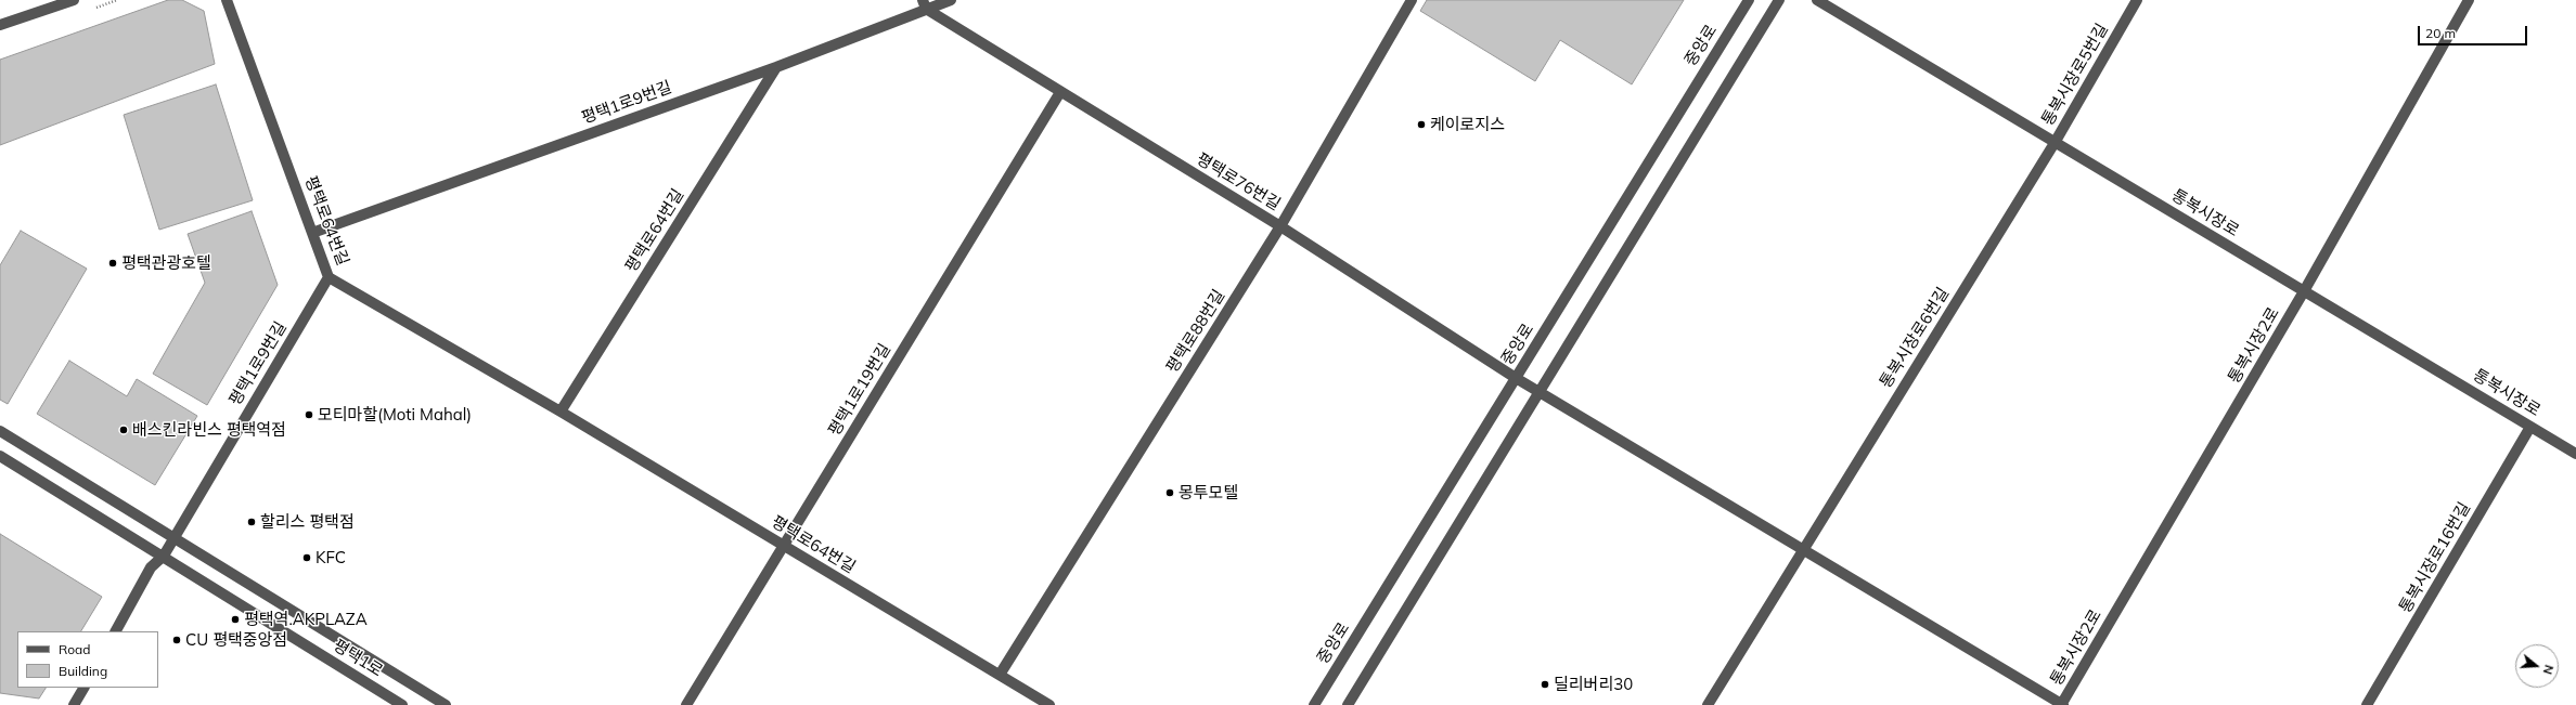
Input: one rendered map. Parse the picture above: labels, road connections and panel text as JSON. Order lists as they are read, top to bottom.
{
  "streets": {
    "street": [
      "중앙로",
      "통복시장로5번길",
      "평택1로9번길",
      "평택로76번길",
      "통복시장로",
      "평택로64번길",
      "평택로88번길",
      "통복시장로6번길",
      "통복시장2로",
      "평택1로19번길",
      "통복시장로16번길",
      "평택1로"
    ]
  },
  "crossings": [
    ["중앙로", "평택로76번길"],
    ["통복시장로5번길", "통복시장로"],
    ["통복시장로5번길", "통복시장로6번길"],
    ["평택1로9번길", "평택로76번길"],
    ["평택1로9번길", "평택로64번길"],
    ["평택1로9번길", "평택1로"],
    ["평택로76번길", "평택로88번길"],
    ["평택로76번길", "평택1로19번길"],
    ["통복시장로", "통복시장로6번길"],
    ["통복시장로", "통복시장2로"],
    ["통복시장로", "통복시장로16번길"],
    ["평택로64번길", "평택로88번길"],
    ["평택로64번길", "평택1로19번길"],
    ["통복시장로6번길", "통복시장2로"]
  ],
  "places": [
    "케이로지스",
    "평택관광호텔",
    "모티마할(Moti Mahal)",
    "배스킨라빈스 평택역점",
    "몽투모텔",
    "할리스 평택점",
    "KFC",
    "평택역.AKPLAZA",
    "CU 평택중앙점",
    "딜리버리30"
  ],
  "legend": ["Road", "Building"],
  "scale_bar": "20 m",
  "north": "right"
}
